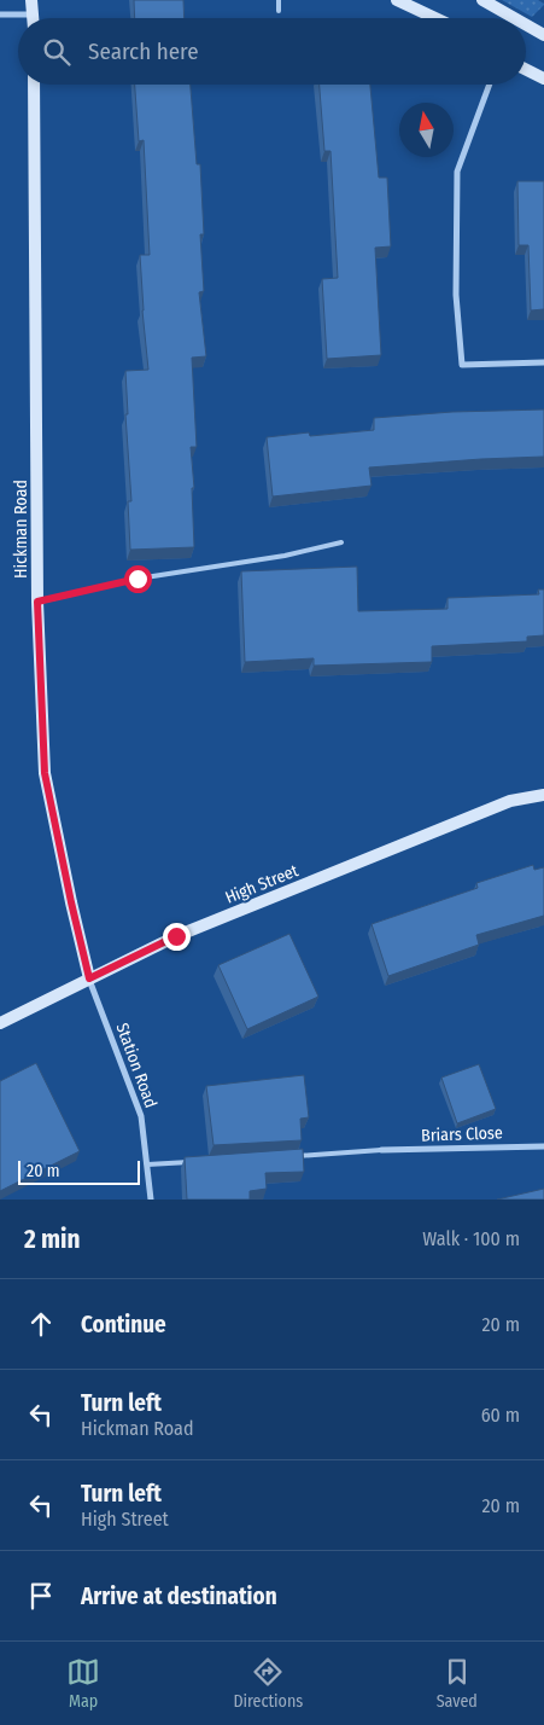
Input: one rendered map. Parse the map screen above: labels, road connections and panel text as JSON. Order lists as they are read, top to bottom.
{
  "streets": {
    "street": [
      "Hickman Road",
      "High Street",
      "Station Road",
      "Briars Close"
    ]
  },
  "crossings": [
    ["Hickman Road", "High Street"],
    ["Hickman Road", "Station Road"],
    ["High Street", "Station Road"]
  ],
  "scale_bar": "20 m",
  "north": "top",
  "page": {
    "search": "Search here",
    "scale": "20 m",
    "heading": ["2 min", "Walk · 100 m"],
    "list": [
      ["Continue", "20 m"],
      ["Turn left", "Hickman Road", "60 m"],
      ["Turn left", "High Street", "20 m"],
      "Arrive at destination"
    ],
    "nav": ["Map", "Directions", "Saved"]
  }
}
